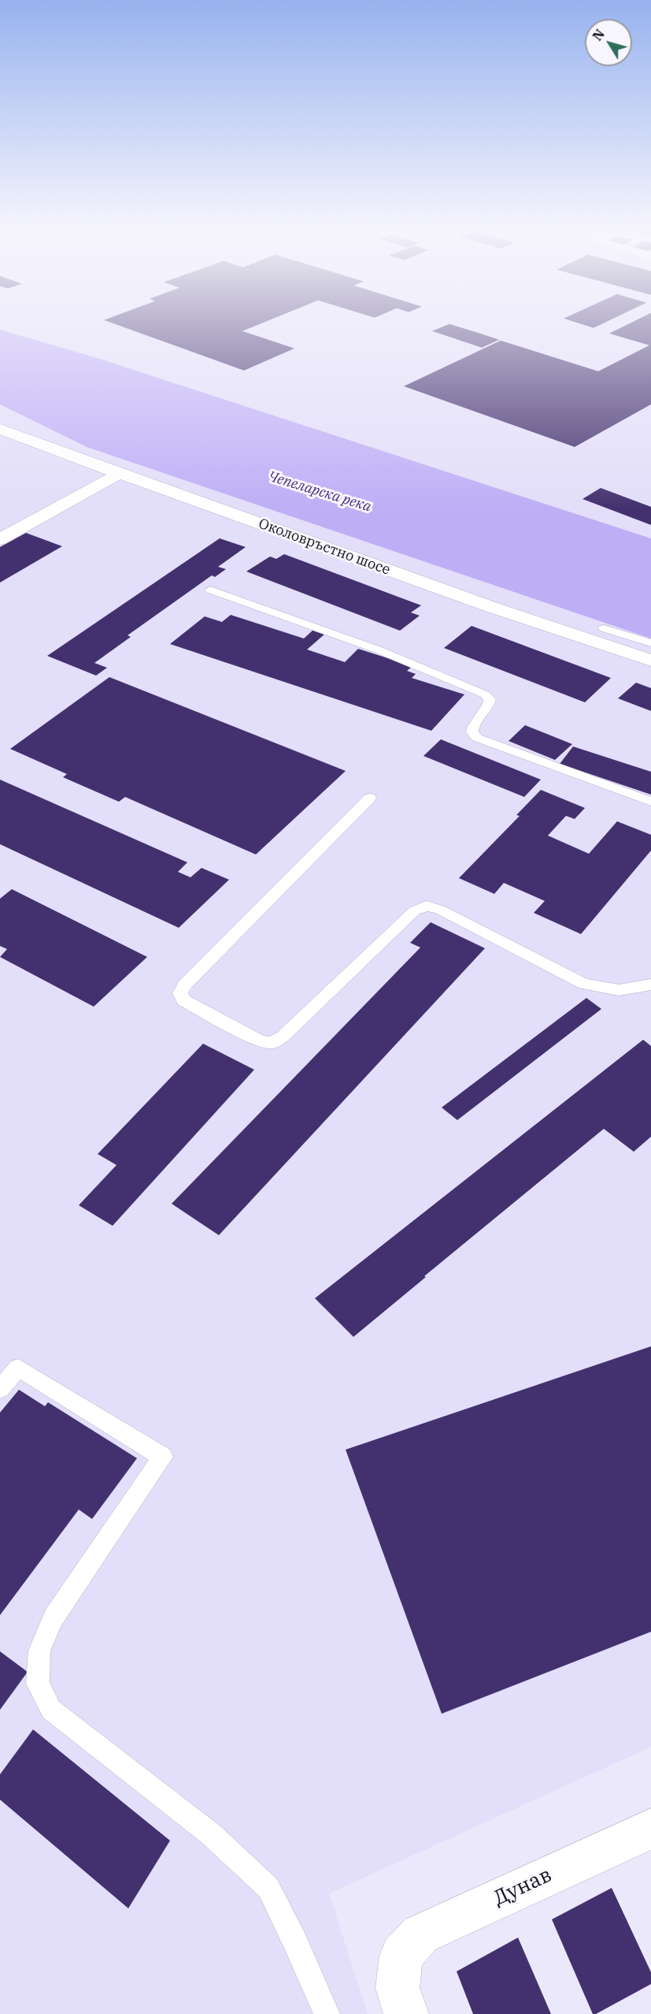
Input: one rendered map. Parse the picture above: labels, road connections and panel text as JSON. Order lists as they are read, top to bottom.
{
  "streets": {
    "street": ["Околовръстно шосе", "Дунав"]
  },
  "water": ["Чепеларска река"],
  "north": "top left"
}
